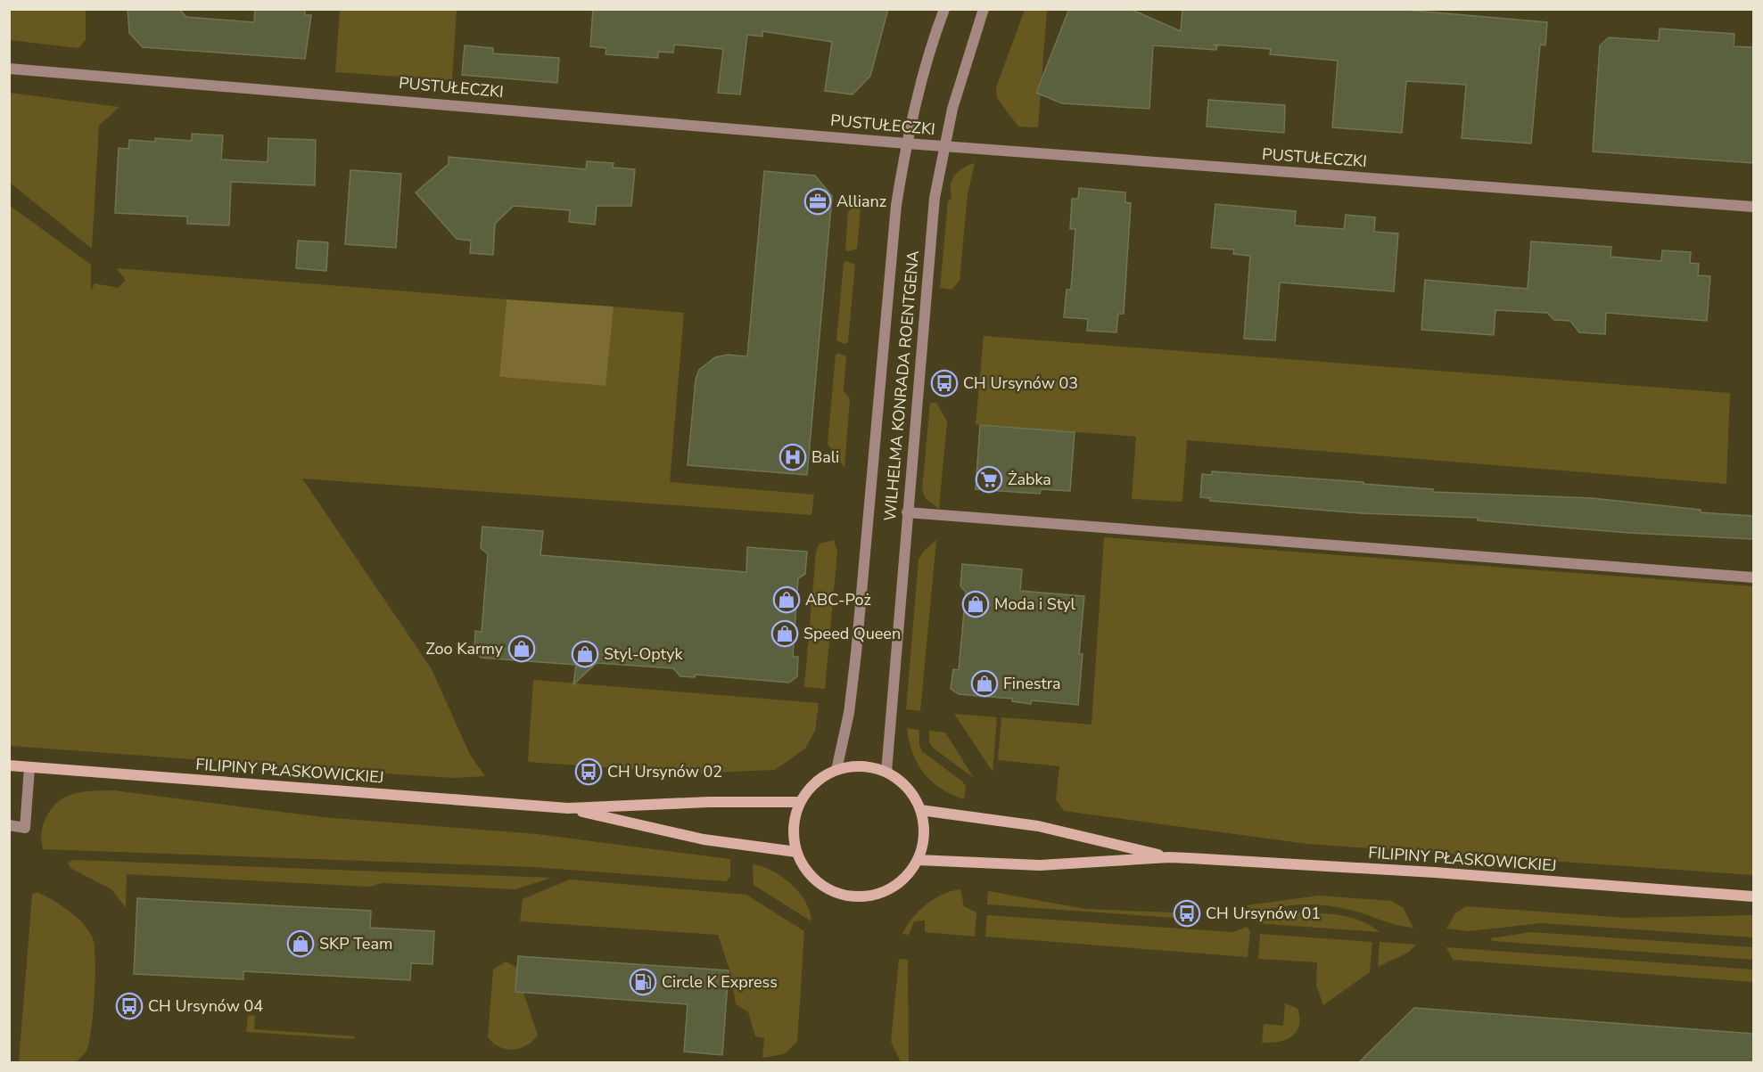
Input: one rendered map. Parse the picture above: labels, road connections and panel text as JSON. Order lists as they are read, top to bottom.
{
  "streets": {
    "main road": ["FILIPINY PŁASKOWICKIEJ"],
    "street": ["PUSTUŁECZKI", "WILHELMA KONRADA ROENTGENA"]
  },
  "crossings": [
    ["PUSTUŁECZKI", "WILHELMA KONRADA ROENTGENA"],
    ["WILHELMA KONRADA ROENTGENA", "FILIPINY PŁASKOWICKIEJ"]
  ],
  "places": {
    "office": ["Allianz"],
    "bus stop": [
      "CH Ursynów 03",
      "CH Ursynów 02",
      "CH Ursynów 01",
      "CH Ursynów 04"
    ],
    "hospital": ["Bali"],
    "supermarket": ["Żabka"],
    "shop": [
      "ABC-Poż",
      "Moda i Styl",
      "Speed Queen",
      "Zoo Karmy",
      "Styl-Optyk",
      "Finestra",
      "SKP Team"
    ],
    "fuel station": ["Circle K Express"]
  }
}
